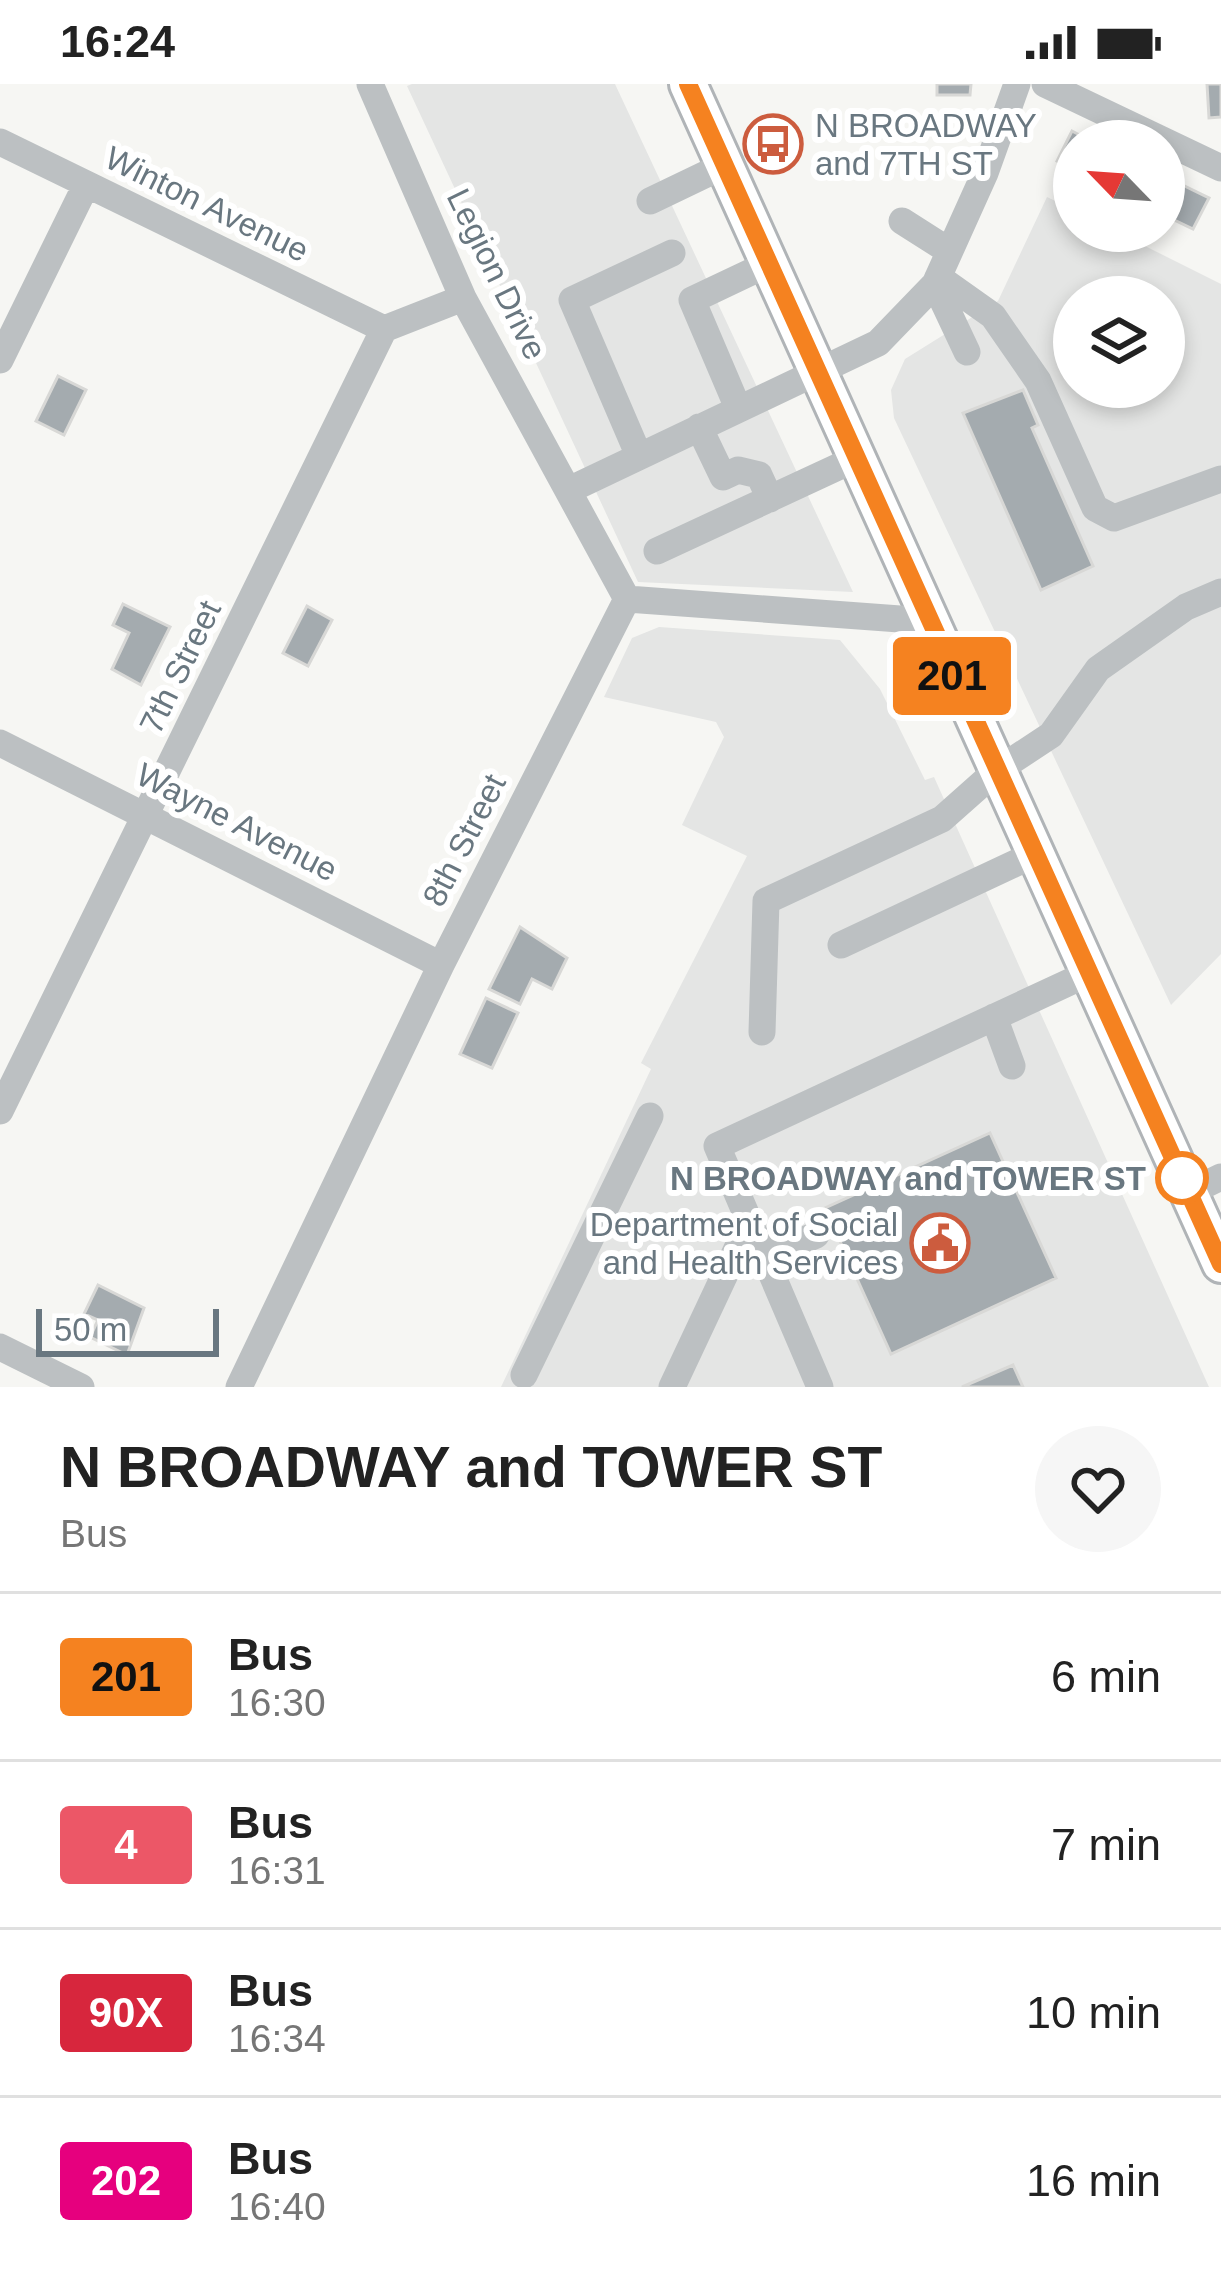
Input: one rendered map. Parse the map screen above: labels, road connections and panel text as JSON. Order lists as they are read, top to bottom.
{
  "streets": {
    "street": [
      "Winton Avenue",
      "Legion Drive",
      "7th Street",
      "Wayne Avenue",
      "8th Street"
    ]
  },
  "crossings": [
    ["Winton Avenue", "7th Street"],
    ["Legion Drive", "8th Street"],
    ["7th Street", "Wayne Avenue"],
    ["Wayne Avenue", "8th Street"]
  ],
  "places": {
    "bus stop": ["N BROADWAY and 7TH ST"],
    "other": ["N BROADWAY and TOWER ST"],
    "public building": ["Department of Social and Health Services"]
  },
  "lines": ["bus line 201"],
  "scale_bar": "50 m",
  "north": "top left",
  "page": {
    "status": "16:24",
    "on_map": "201",
    "scale": "50 m",
    "heading": ["N BROADWAY and TOWER ST", "Bus"],
    "list": [
      {
        "mark": "201",
        "name": "Bus",
        "note": "16:30",
        "value": "6 min"
      },
      {
        "mark": "4",
        "name": "Bus",
        "note": "16:31",
        "value": "7 min"
      },
      {
        "mark": "90X",
        "name": "Bus",
        "note": "16:34",
        "value": "10 min"
      },
      {
        "mark": "202",
        "name": "Bus",
        "note": "16:40",
        "value": "16 min"
      }
    ]
  }
}
